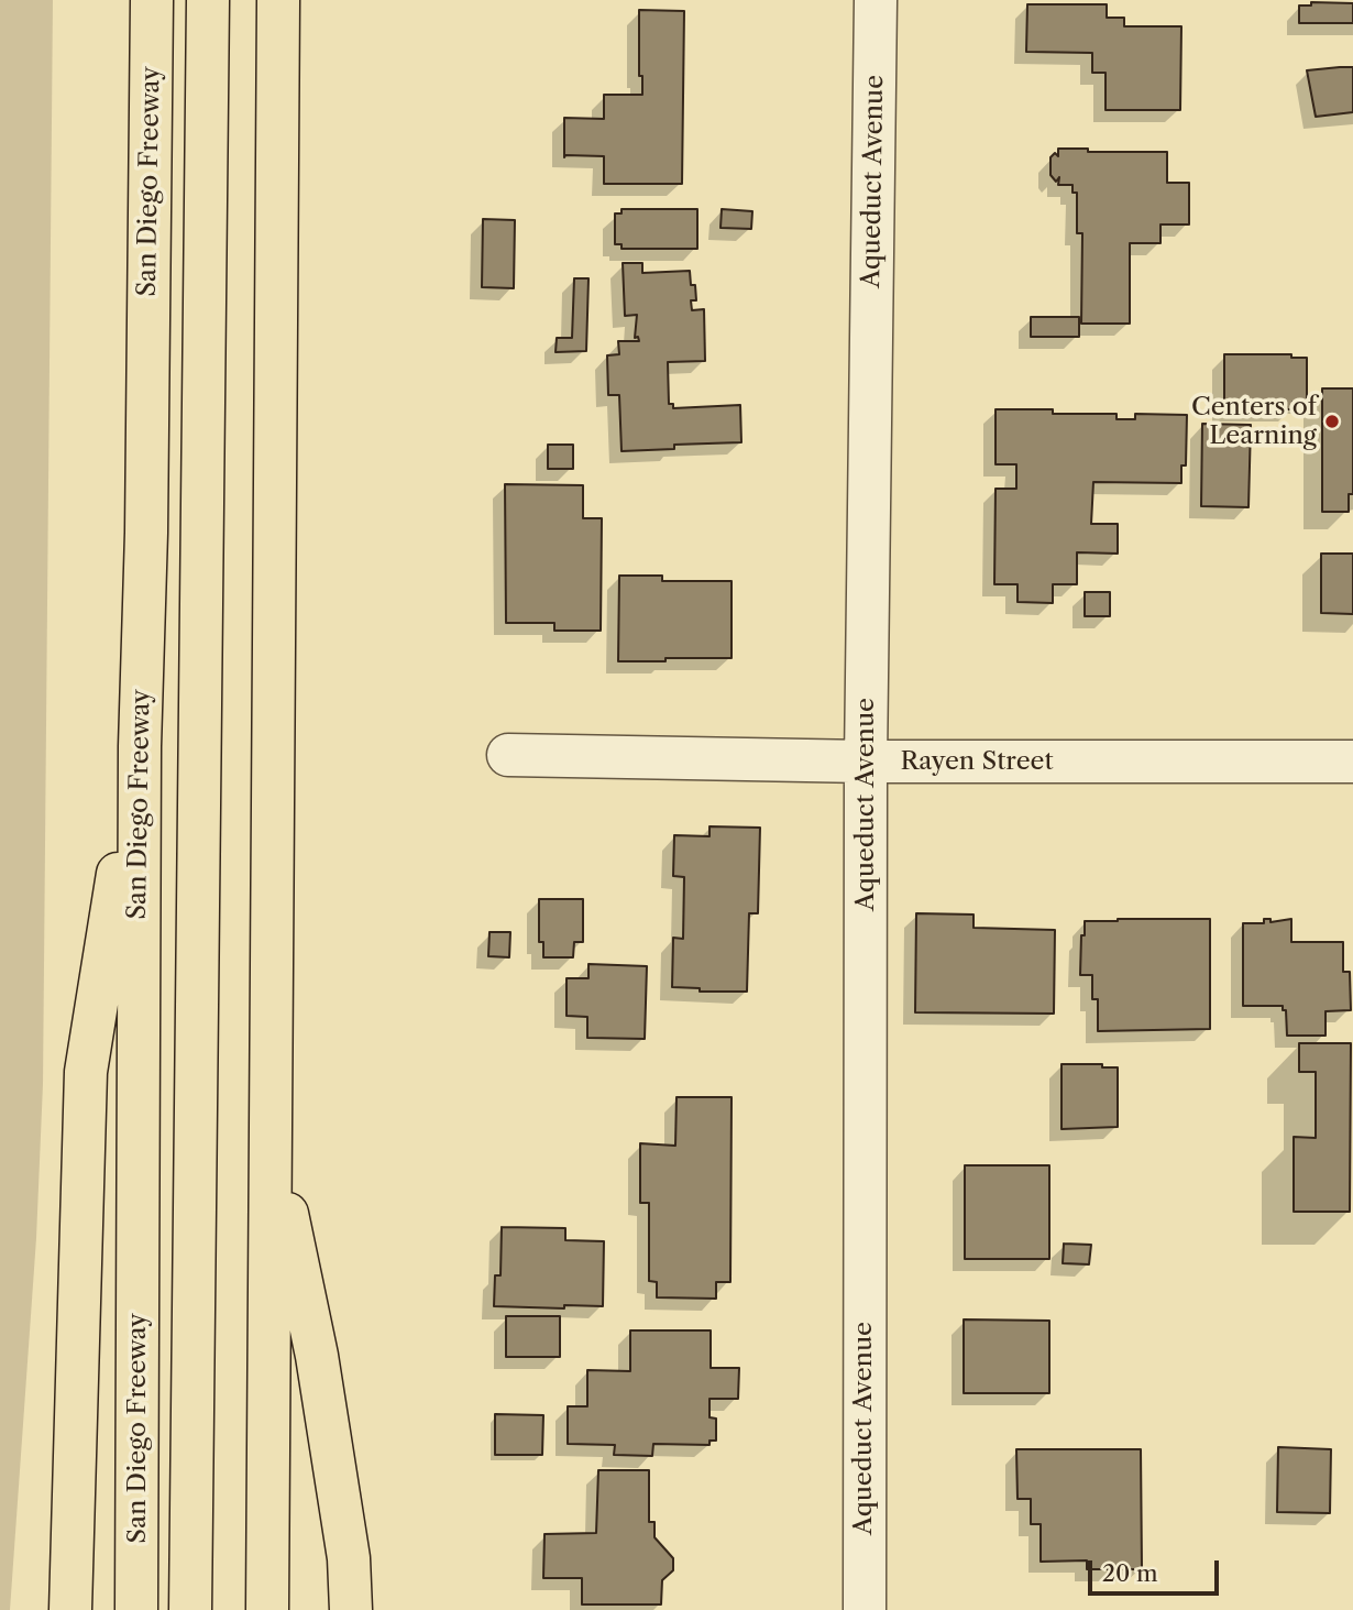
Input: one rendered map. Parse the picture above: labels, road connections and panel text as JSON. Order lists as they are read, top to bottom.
{
  "streets": {
    "highway": ["San Diego Freeway"],
    "street": ["Aqueduct Avenue", "Rayen Street"]
  },
  "crossings": [
    ["Aqueduct Avenue", "Rayen Street"]
  ],
  "places": ["Centers of Learning"],
  "scale_bar": "20 m"
}
